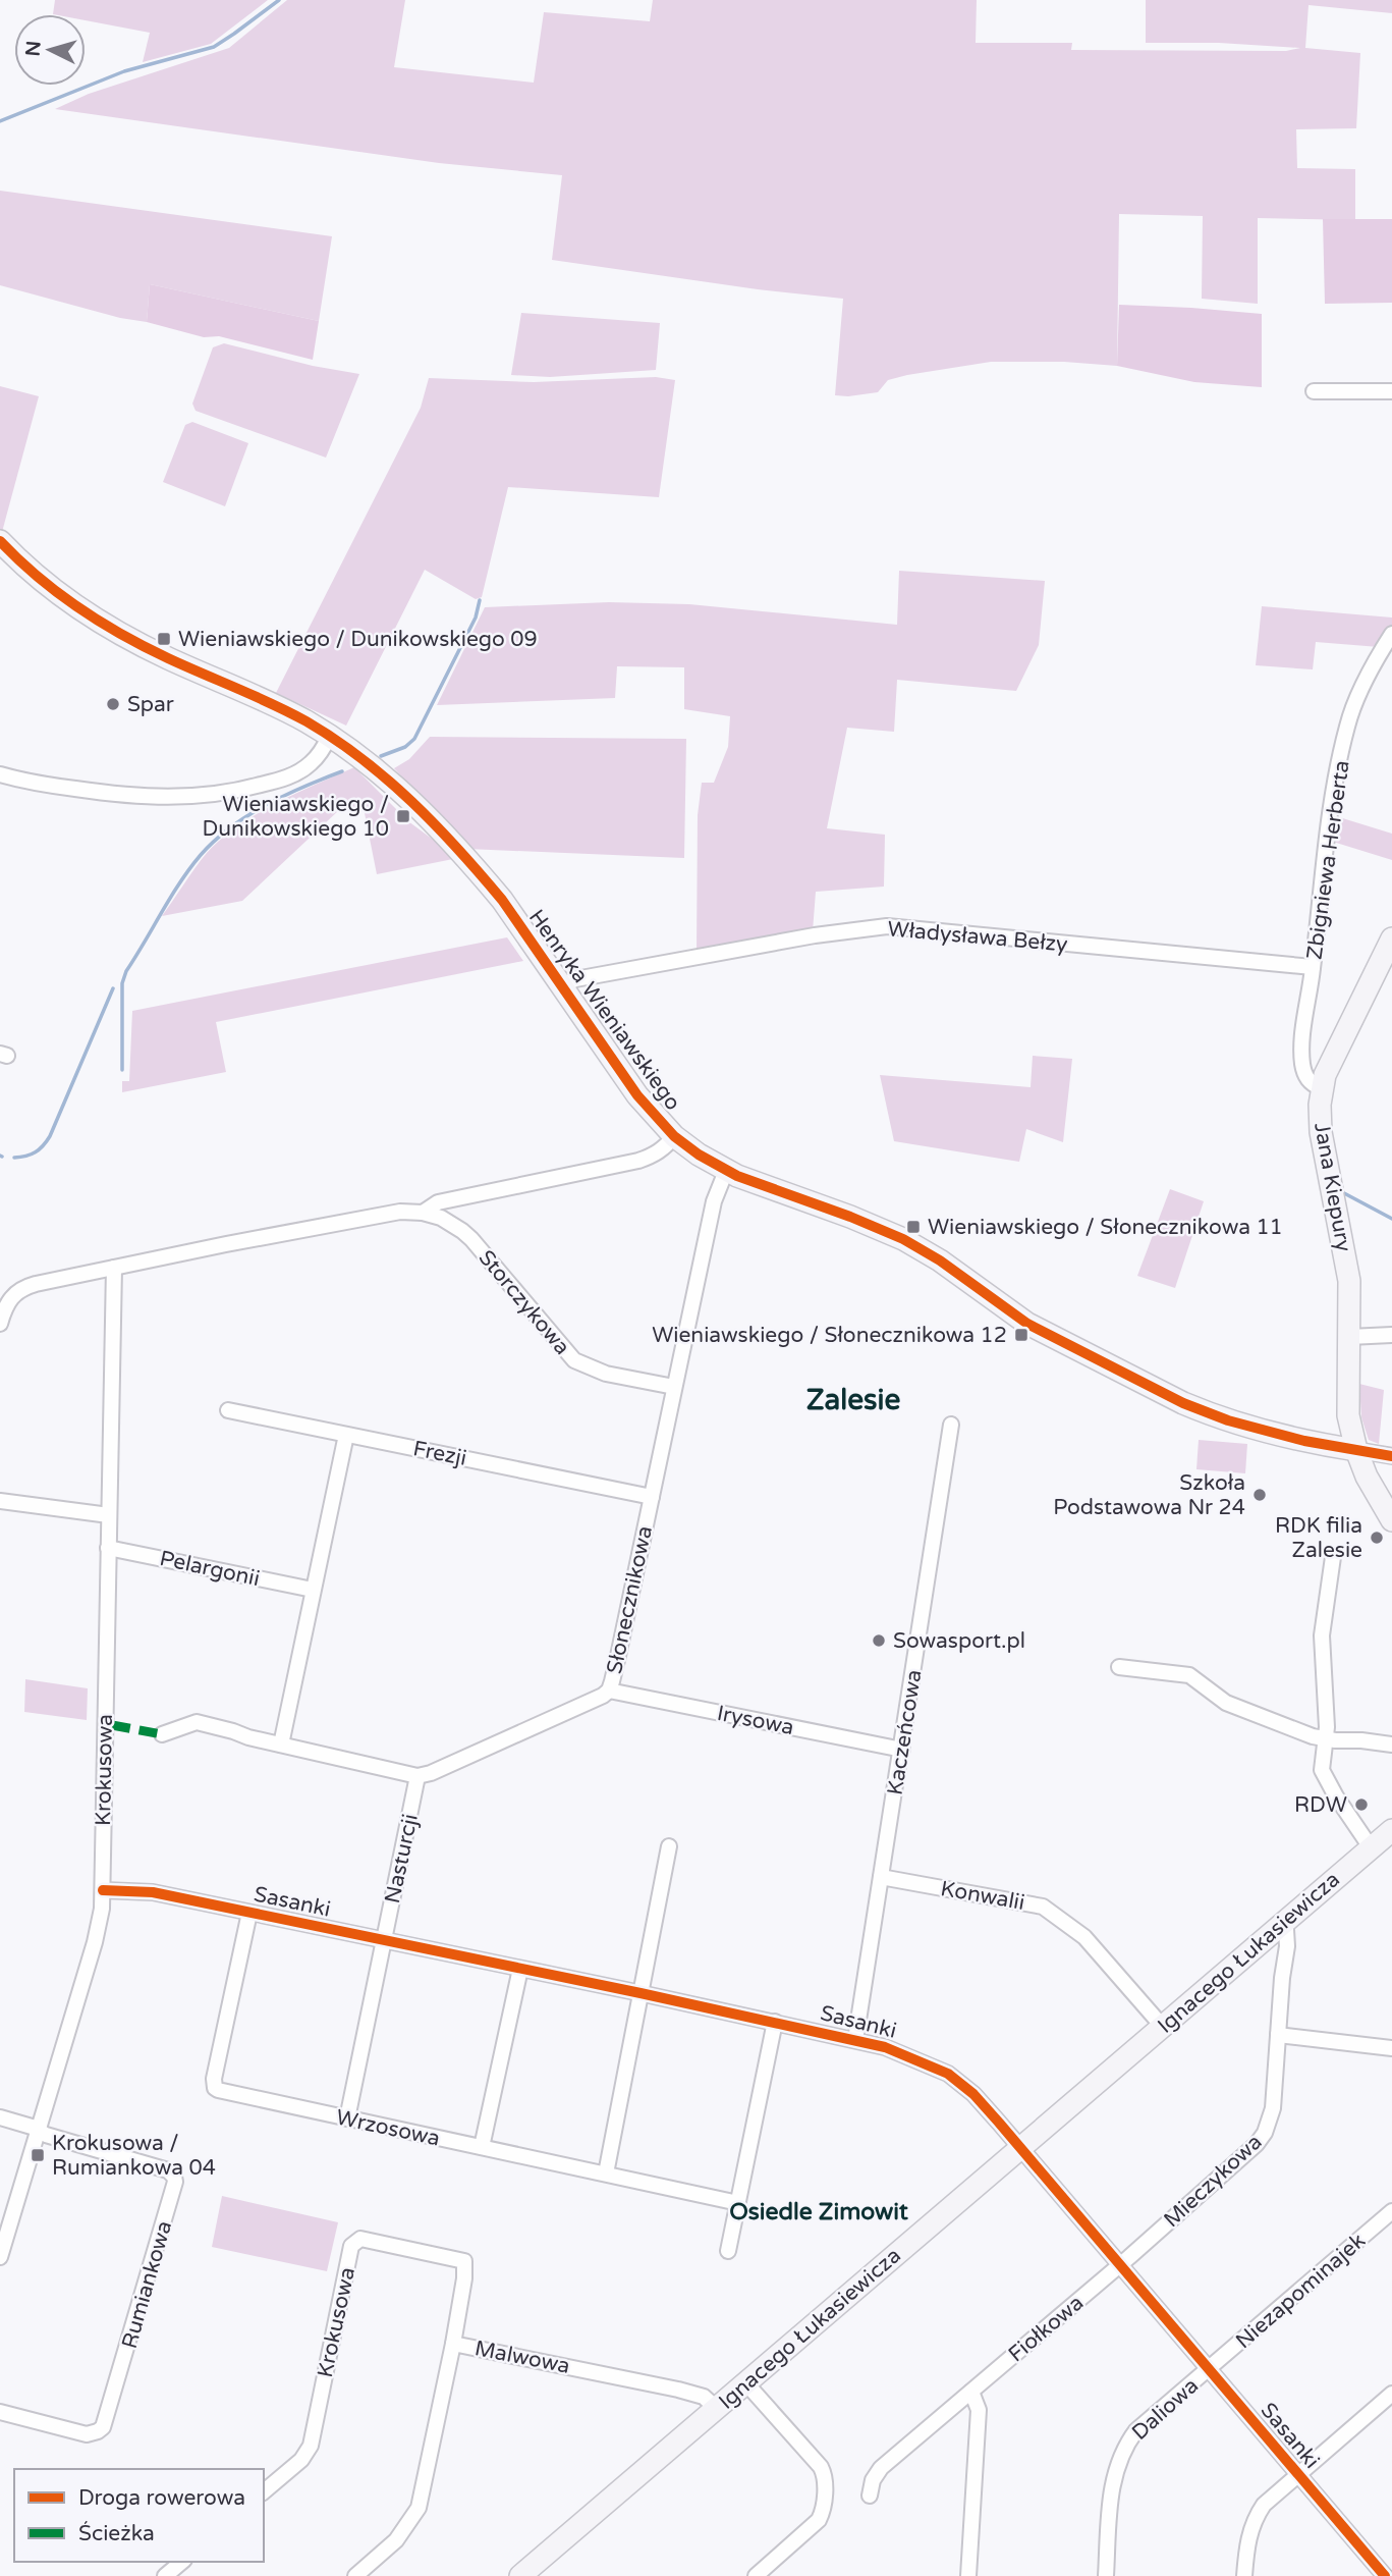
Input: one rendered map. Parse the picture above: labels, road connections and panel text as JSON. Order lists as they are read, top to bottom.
{
  "streets": {
    "street": [
      "Zbigniewa Herberta",
      "Władysława Bełzy",
      "Henryka Wieniawskiego",
      "Jana Kiepury",
      "Storczykowa",
      "Frezji",
      "Pelargonii",
      "Słonecznikowa",
      "Irysowa",
      "Kaczeńcowa",
      "Krokusowa",
      "Nasturcji",
      "Konwalii",
      "Sasanki",
      "Ignacego Łukasiewicza",
      "Wrzosowa",
      "Mieczykowa",
      "Rumiankowa",
      "Niezapominajek",
      "Fiołkowa",
      "Malwowa",
      "Daliowa"
    ]
  },
  "crossings": [
    ["Zbigniewa Herberta", "Władysława Bełzy"],
    ["Zbigniewa Herberta", "Jana Kiepury"],
    ["Władysława Bełzy", "Henryka Wieniawskiego"],
    ["Henryka Wieniawskiego", "Jana Kiepury"],
    ["Henryka Wieniawskiego", "Storczykowa"],
    ["Henryka Wieniawskiego", "Słonecznikowa"],
    ["Storczykowa", "Słonecznikowa"],
    ["Storczykowa", "Krokusowa"],
    ["Frezji", "Słonecznikowa"],
    ["Pelargonii", "Krokusowa"],
    ["Słonecznikowa", "Irysowa"],
    ["Słonecznikowa", "Nasturcji"],
    ["Irysowa", "Kaczeńcowa"],
    ["Kaczeńcowa", "Konwalii"],
    ["Kaczeńcowa", "Sasanki"],
    ["Krokusowa", "Sasanki"],
    ["Krokusowa", "Rumiankowa"],
    ["Krokusowa", "Malwowa"],
    ["Nasturcji", "Sasanki"],
    ["Konwalii", "Ignacego Łukasiewicza"],
    ["Sasanki", "Ignacego Łukasiewicza"],
    ["Sasanki", "Wrzosowa"],
    ["Sasanki", "Mieczykowa"],
    ["Sasanki", "Niezapominajek"],
    ["Sasanki", "Fiołkowa"],
    ["Sasanki", "Daliowa"],
    ["Ignacego Łukasiewicza", "Mieczykowa"],
    ["Ignacego Łukasiewicza", "Malwowa"],
    ["Mieczykowa", "Fiołkowa"],
    ["Niezapominajek", "Daliowa"]
  ],
  "districts": ["Zalesie", "Osiedle Zimowit"],
  "places": {
    "transit": [
      "Wieniawskiego / Dunikowskiego 09",
      "Wieniawskiego / Dunikowskiego 10",
      "Wieniawskiego / Słonecznikowa 11",
      "Wieniawskiego / Słonecznikowa 12",
      "Krokusowa / Rumiankowa 04"
    ],
    "other": [
      "Spar",
      "Szkoła Podstawowa Nr 24",
      "RDK filia Zalesie",
      "Sowasport.pl",
      "RDW"
    ]
  },
  "legend": ["Droga rowerowa", "Ścieżka"],
  "north": "left"
}
